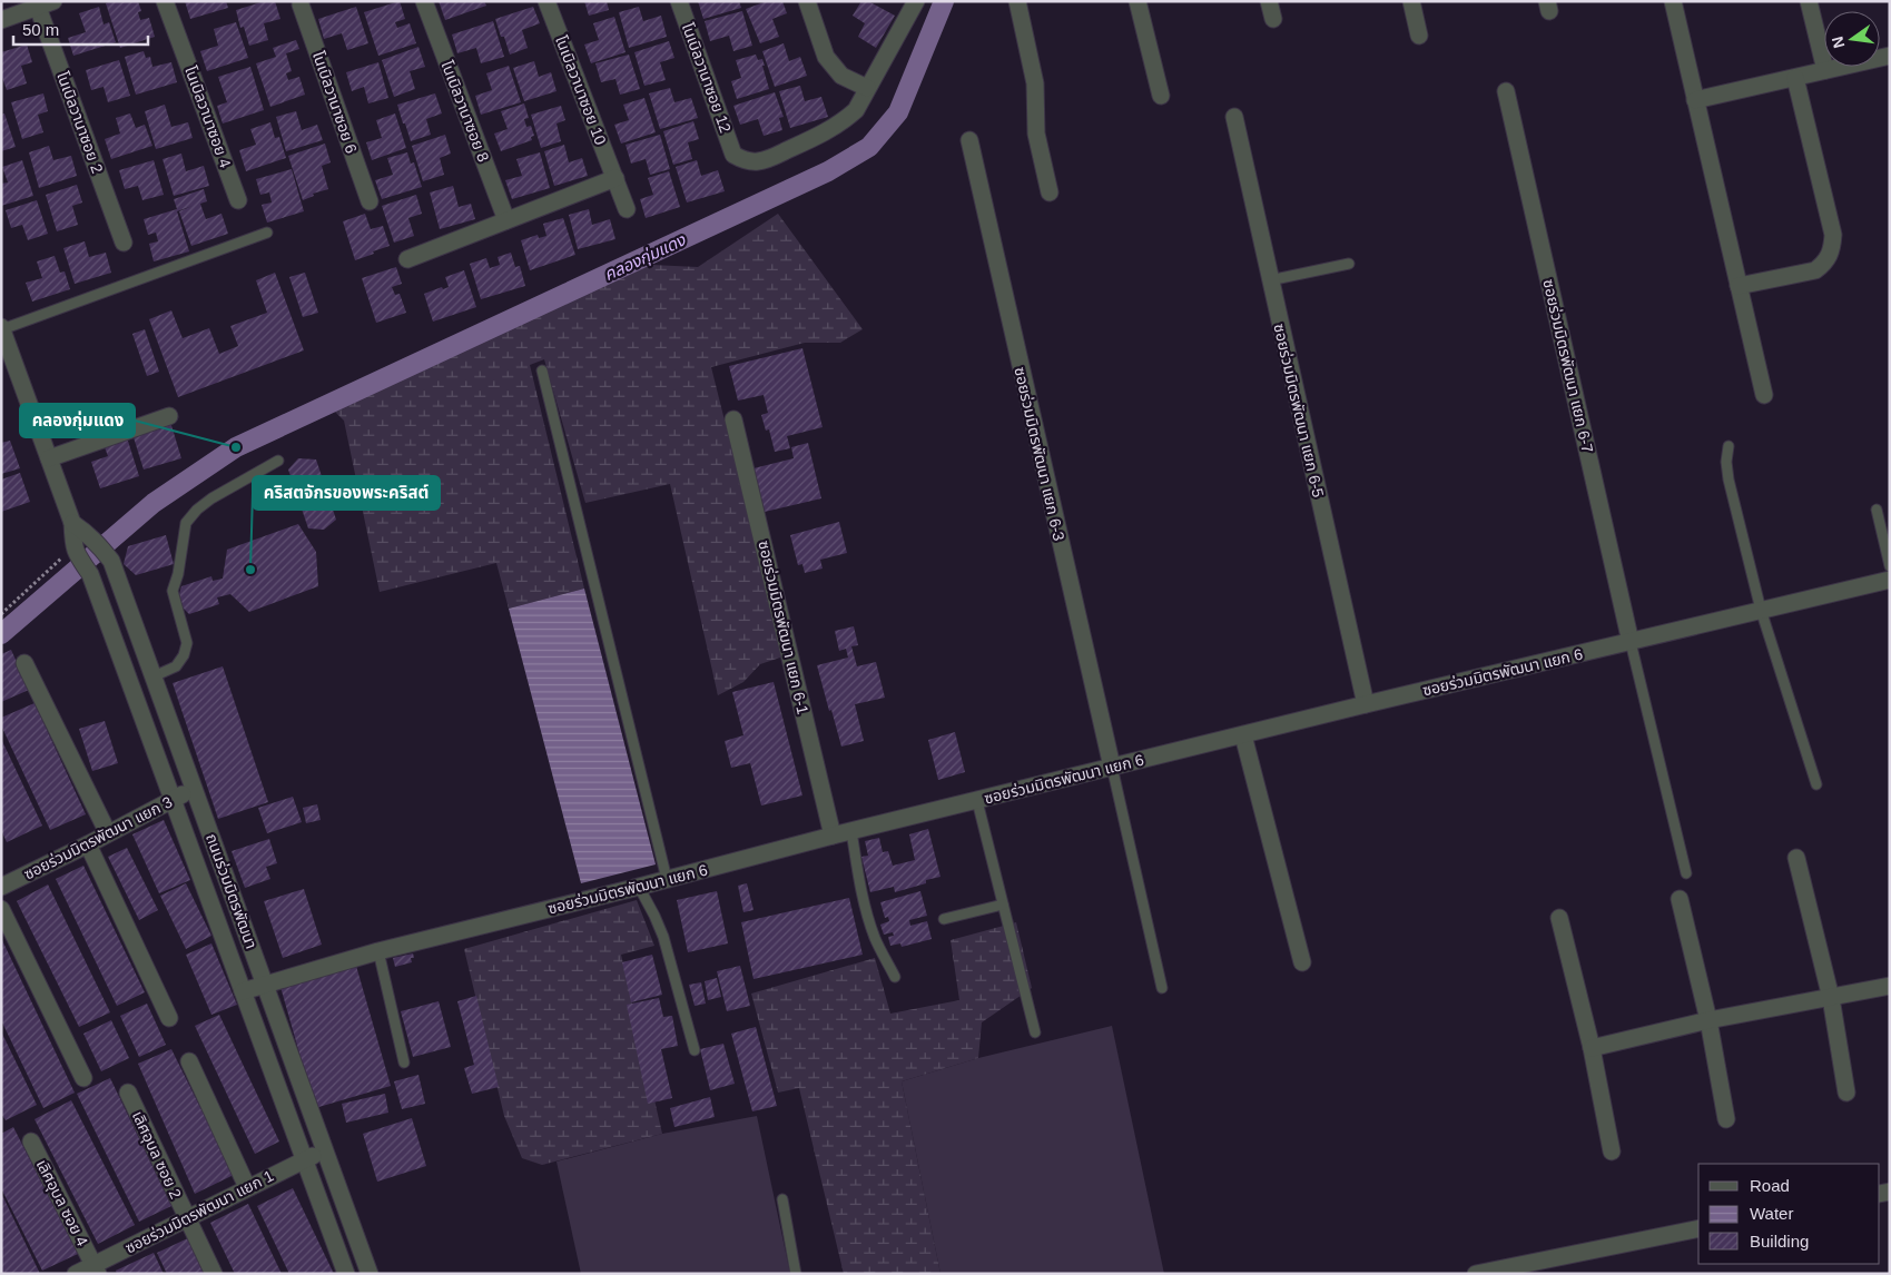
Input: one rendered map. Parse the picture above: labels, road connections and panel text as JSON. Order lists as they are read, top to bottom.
{
  "streets": {
    "street": [
      "โนเบิลวานาซอย 12",
      "โนเบิลวานาซอย 10",
      "โนเบิลวานาซอย 6",
      "โนเบิลวานาซอย 8",
      "โนเบิลวานาซอย 4",
      "โนเบิลวานาซอย 2",
      "ซอยร่วมมิตรพัฒนา แยก 6-7",
      "ซอยร่วมมิตรพัฒนา แยก 6-5",
      "ซอยร่วมมิตรพัฒนา แยก 6-3",
      "ซอยร่วมมิตรพัฒนา แยก 6-1",
      "ซอยร่วมมิตรพัฒนา แยก 6",
      "ซอยร่วมมิตรพัฒนา แยก 3",
      "ถนนร่วมมิตรพัฒนา",
      "เลิศอุบล ซอย 2",
      "เลิศอุบล ซอย 4",
      "ซอยร่วมมิตรพัฒนา แยก 1"
    ]
  },
  "crossings": [
    ["ซอยร่วมมิตรพัฒนา แยก 6-7", "ซอยร่วมมิตรพัฒนา แยก 6"],
    ["ซอยร่วมมิตรพัฒนา แยก 6-5", "ซอยร่วมมิตรพัฒนา แยก 6"],
    ["ซอยร่วมมิตรพัฒนา แยก 6-3", "ซอยร่วมมิตรพัฒนา แยก 6"],
    ["ซอยร่วมมิตรพัฒนา แยก 6-1", "ซอยร่วมมิตรพัฒนา แยก 6"],
    ["ซอยร่วมมิตรพัฒนา แยก 6", "ถนนร่วมมิตรพัฒนา"],
    ["ซอยร่วมมิตรพัฒนา แยก 3", "ถนนร่วมมิตรพัฒนา"],
    ["ถนนร่วมมิตรพัฒนา", "ซอยร่วมมิตรพัฒนา แยก 1"],
    ["เลิศอุบล ซอย 2", "ซอยร่วมมิตรพัฒนา แยก 1"],
    ["เลิศอุบล ซอย 4", "ซอยร่วมมิตรพัฒนา แยก 1"]
  ],
  "water": ["คลองกุ่มแดง"],
  "places": ["คลองกุ่มแดง", "คริสตจักรของพระคริสต์"],
  "legend": ["Road", "Water", "Building"],
  "scale_bar": "50 m",
  "north": "left"
}
